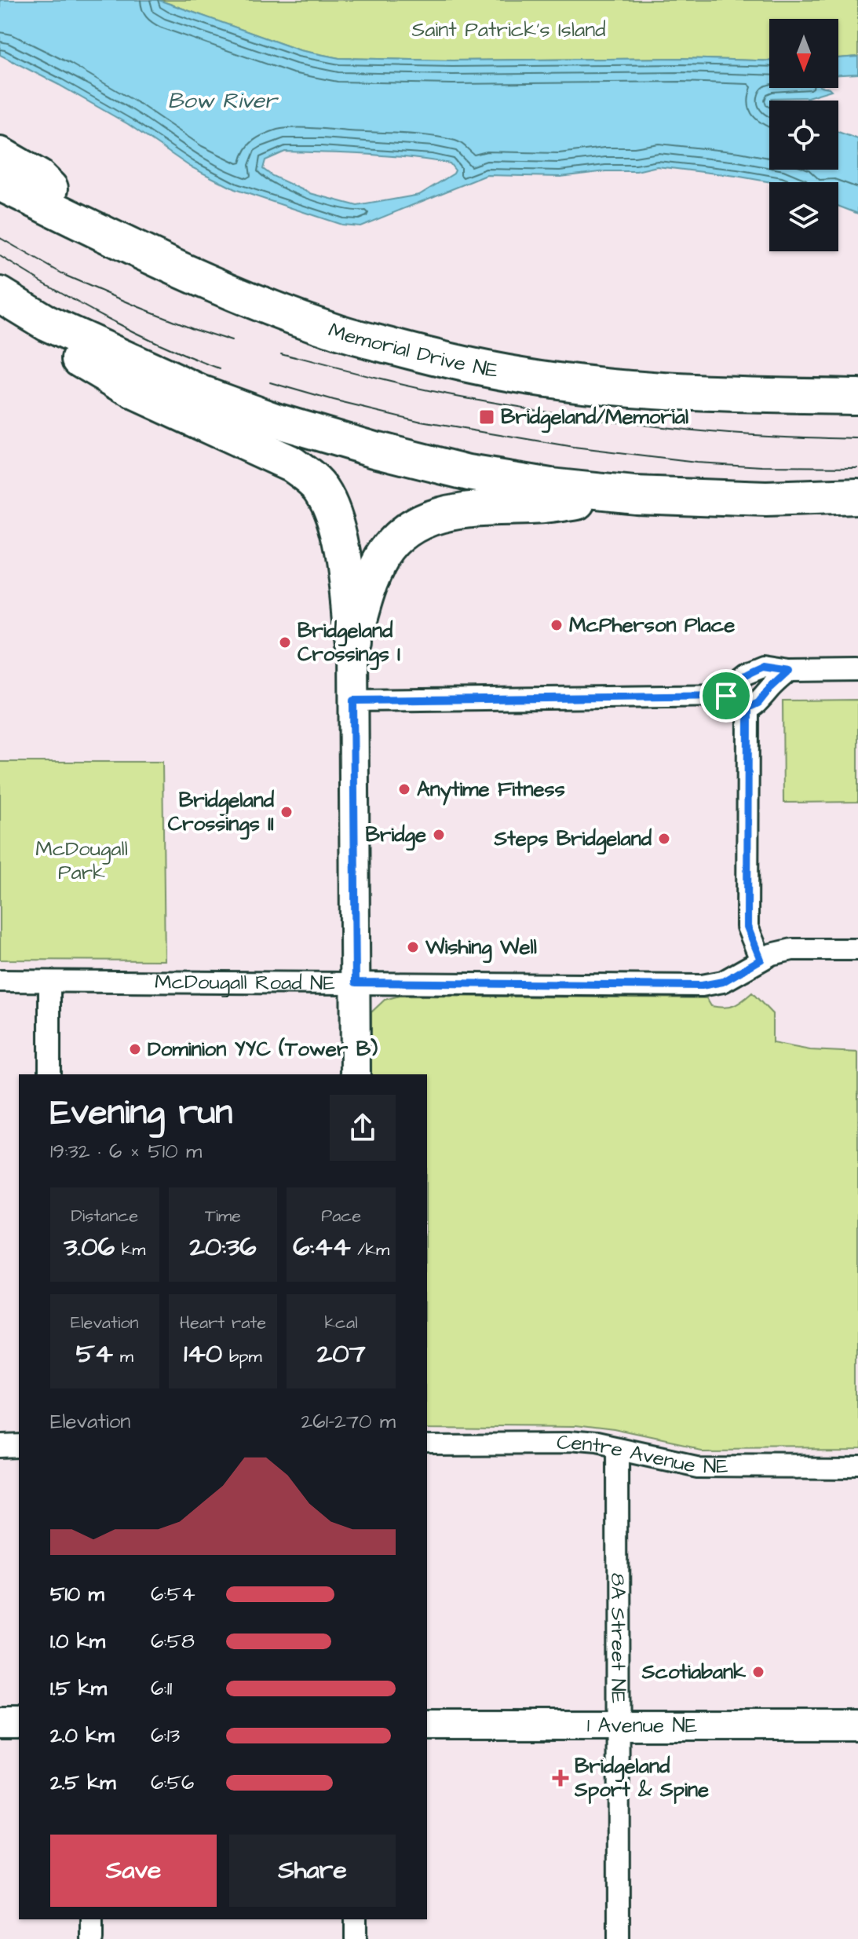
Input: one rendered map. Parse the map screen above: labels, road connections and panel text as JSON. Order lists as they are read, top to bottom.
{
  "streets": {
    "highway": ["Memorial Drive NE"],
    "street": [
      "McDougall Road NE",
      "Centre Avenue NE",
      "8A Street NE",
      "1 Avenue NE"
    ]
  },
  "crossings": [
    ["Centre Avenue NE", "8A Street NE"],
    ["8A Street NE", "1 Avenue NE"]
  ],
  "water": ["Bow River"],
  "parks": ["Saint Patrick's Island", "McDougall Park"],
  "places": {
    "transit": ["Bridgeland/Memorial"],
    "other": [
      "McPherson Place",
      "Bridgeland Crossings I",
      "Anytime Fitness",
      "Bridgeland Crossings II",
      "Bridge",
      "Steps Bridgeland",
      "Wishing Well",
      "Dominion YYC (Tower B)",
      "Scotiabank"
    ],
    "health": ["Bridgeland Sport & Spine"]
  },
  "north": "bottom",
  "page": {
    "heading": ["Evening run", "19:32 · 6 × 510 m"],
    "stats": [
      ["Distance", "3.06 km"],
      ["Time", "20:36"],
      ["Pace", "6:44 /km"],
      ["Elevation", "54 m"],
      ["Heart rate", "140 bpm"],
      ["kcal", "207"]
    ],
    "chart": ["Elevation", "261–270 m"],
    "list": [
      {
        "name": "510 m",
        "note": "6:54"
      },
      {
        "name": "1.0 km",
        "note": "6:58"
      },
      {
        "name": "1.5 km",
        "note": "6:11"
      },
      {
        "name": "2.0 km",
        "note": "6:13"
      },
      {
        "name": "2.5 km",
        "note": "6:56"
      }
    ],
    "buttons": ["Save", "Share"]
  }
}
